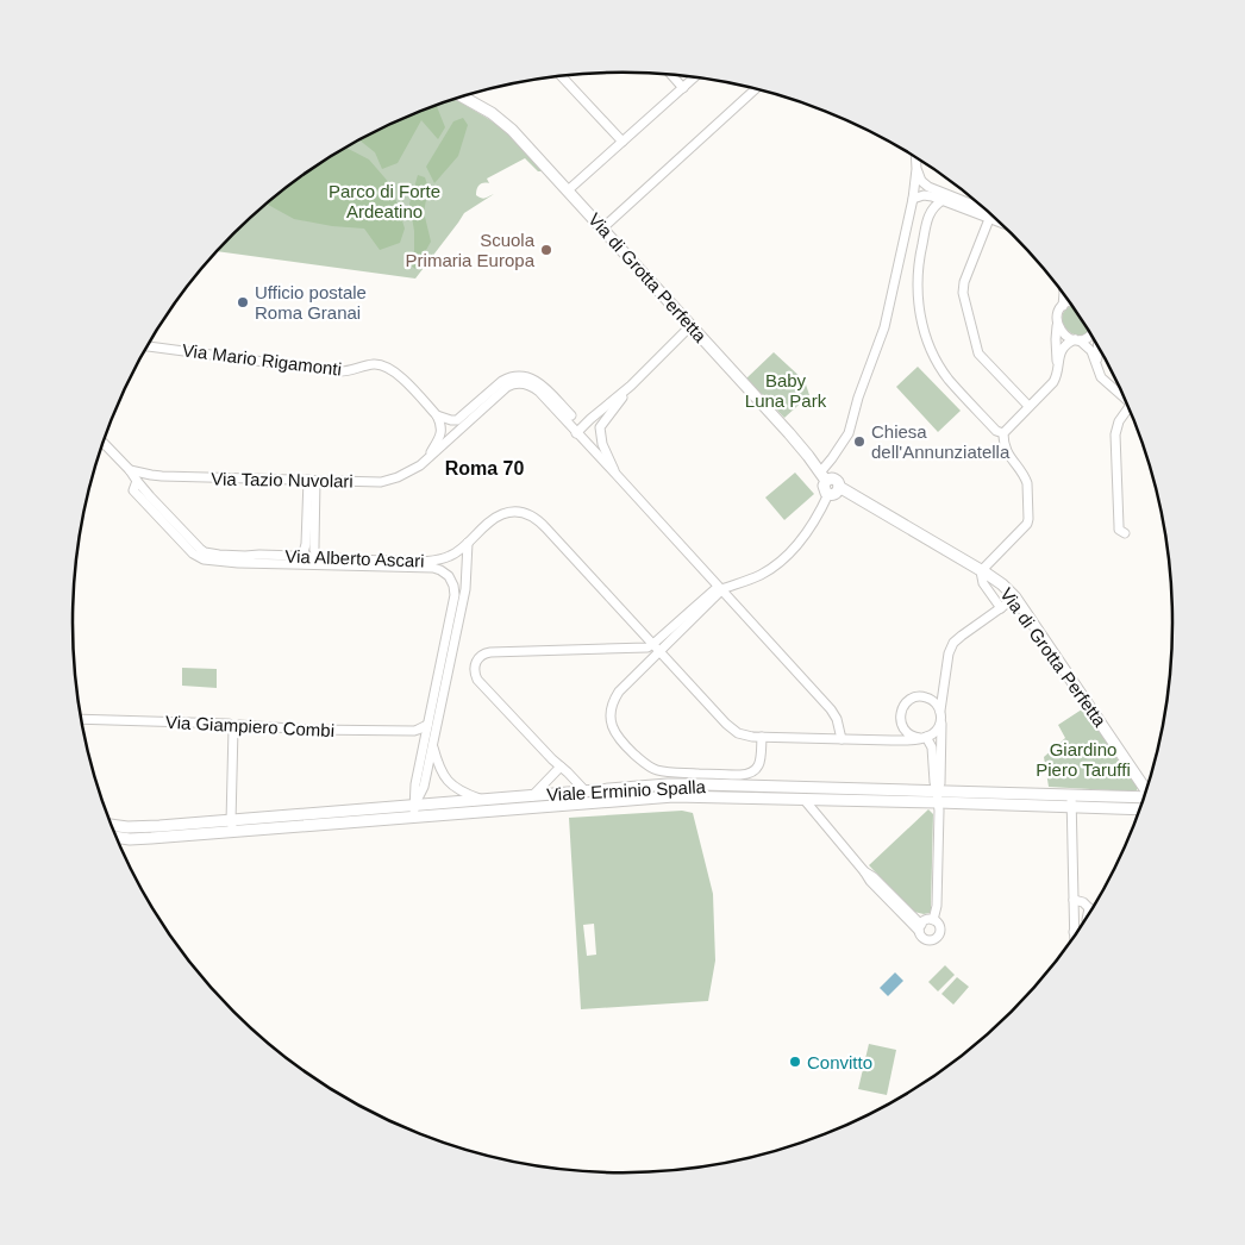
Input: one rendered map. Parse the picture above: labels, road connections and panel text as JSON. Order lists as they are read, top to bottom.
{
  "streets": {
    "main road": ["Via di Grotta Perfetta", "Viale Erminio Spalla"],
    "street": [
      "Via Mario Rigamonti",
      "Via Tazio Nuvolari",
      "Via Alberto Ascari",
      "Via Giampiero Combi"
    ]
  },
  "crossings": [
    ["Via Tazio Nuvolari", "Via Alberto Ascari"]
  ],
  "districts": ["Roma 70"],
  "parks": ["Parco di Forte Ardeatino", "Baby Luna Park", "Giardino Piero Taruffi"],
  "places": [
    "Scuola Primaria Europa",
    "Ufficio postale Roma Granai",
    "Chiesa dell'Annunziatella",
    "Convitto"
  ]
}
